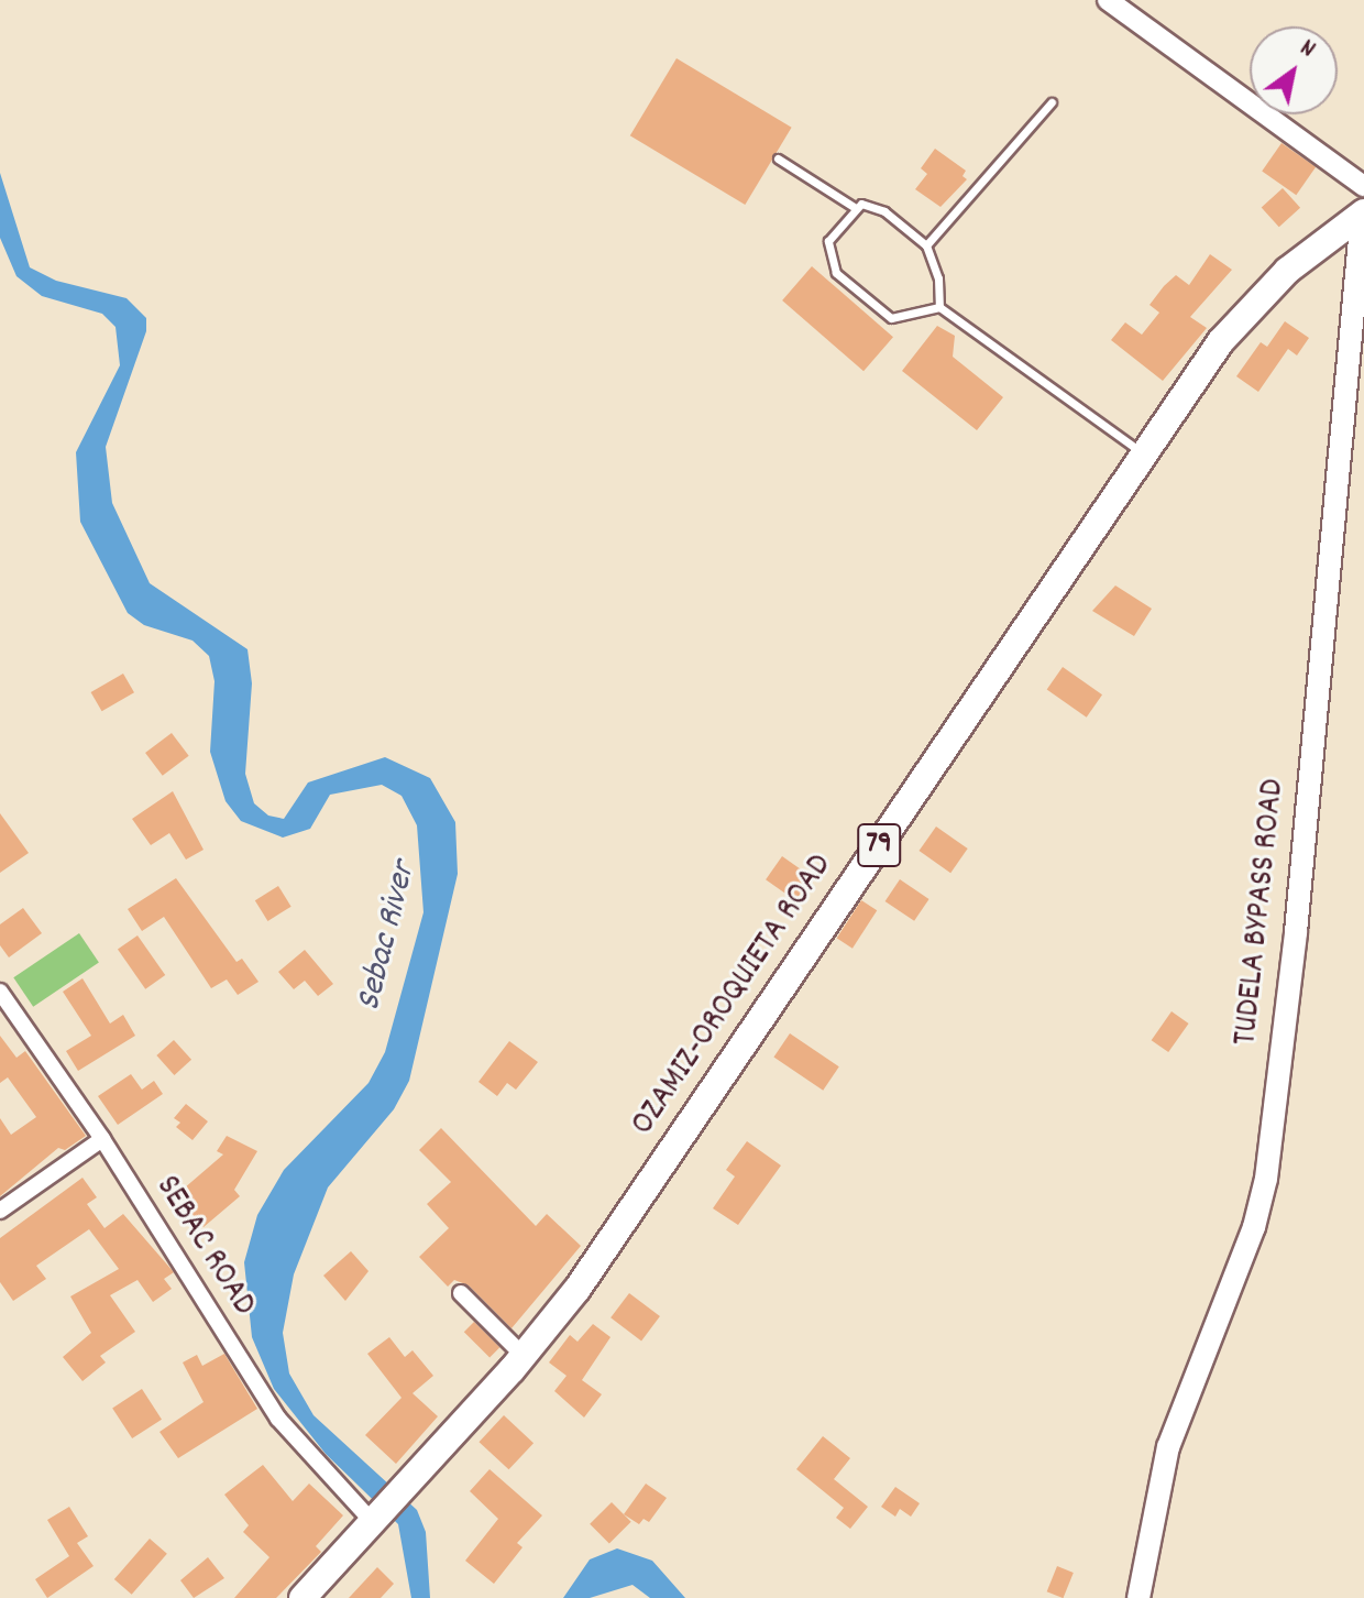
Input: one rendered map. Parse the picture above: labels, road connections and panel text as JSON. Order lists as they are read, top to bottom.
{
  "streets": {
    "highway": ["79", "OZAMIZ-OROQUIETA ROAD"],
    "main road": ["TUDELA BYPASS ROAD"],
    "street": ["SEBAC ROAD"]
  },
  "crossings": [
    ["TUDELA BYPASS ROAD", "OZAMIZ-OROQUIETA ROAD"],
    ["OZAMIZ-OROQUIETA ROAD", "SEBAC ROAD"]
  ],
  "water": ["Sebac River"],
  "north": "top right"
}
